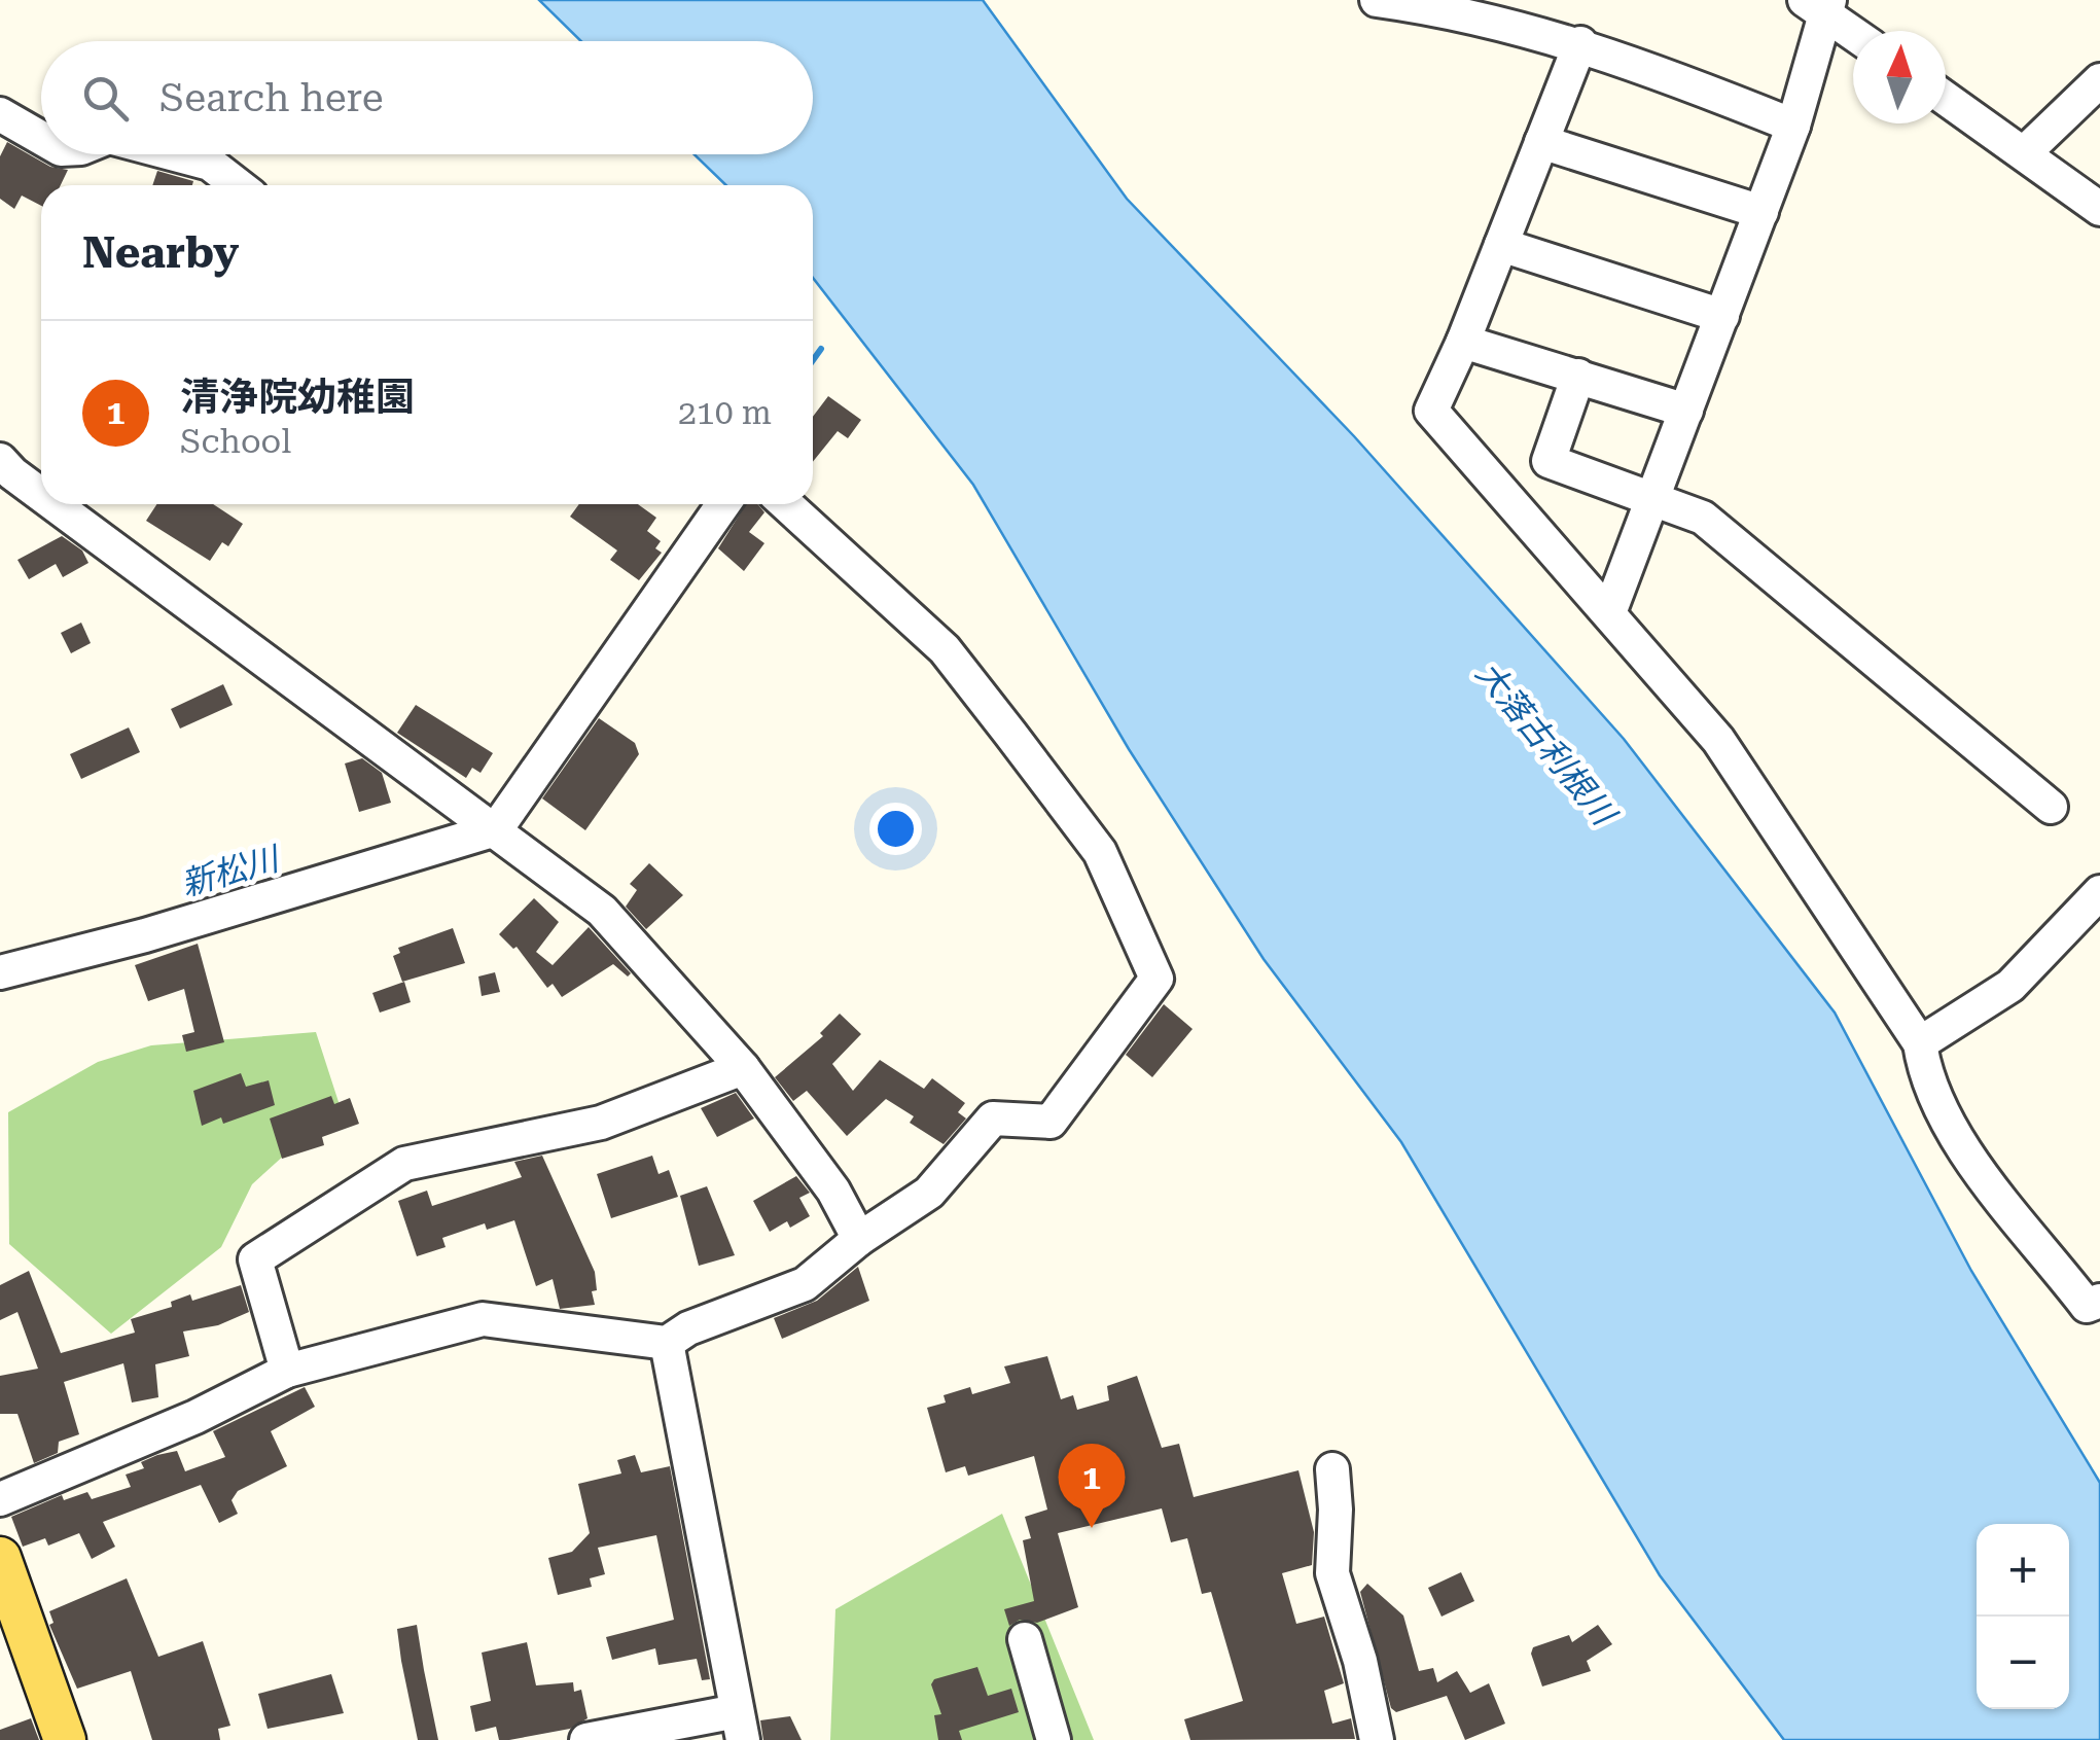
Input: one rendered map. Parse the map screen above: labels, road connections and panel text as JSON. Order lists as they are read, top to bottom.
{
  "water": ["大落古利根川", "新松川"],
  "north": "top",
  "page": {
    "search": "Search here",
    "heading": "Nearby",
    "list": [
      {
        "mark": "1",
        "name": "清浄院幼稚園",
        "note": "School",
        "value": "210 m"
      }
    ],
    "pins": "1",
    "map_buttons": ["+", "−"]
  }
}
